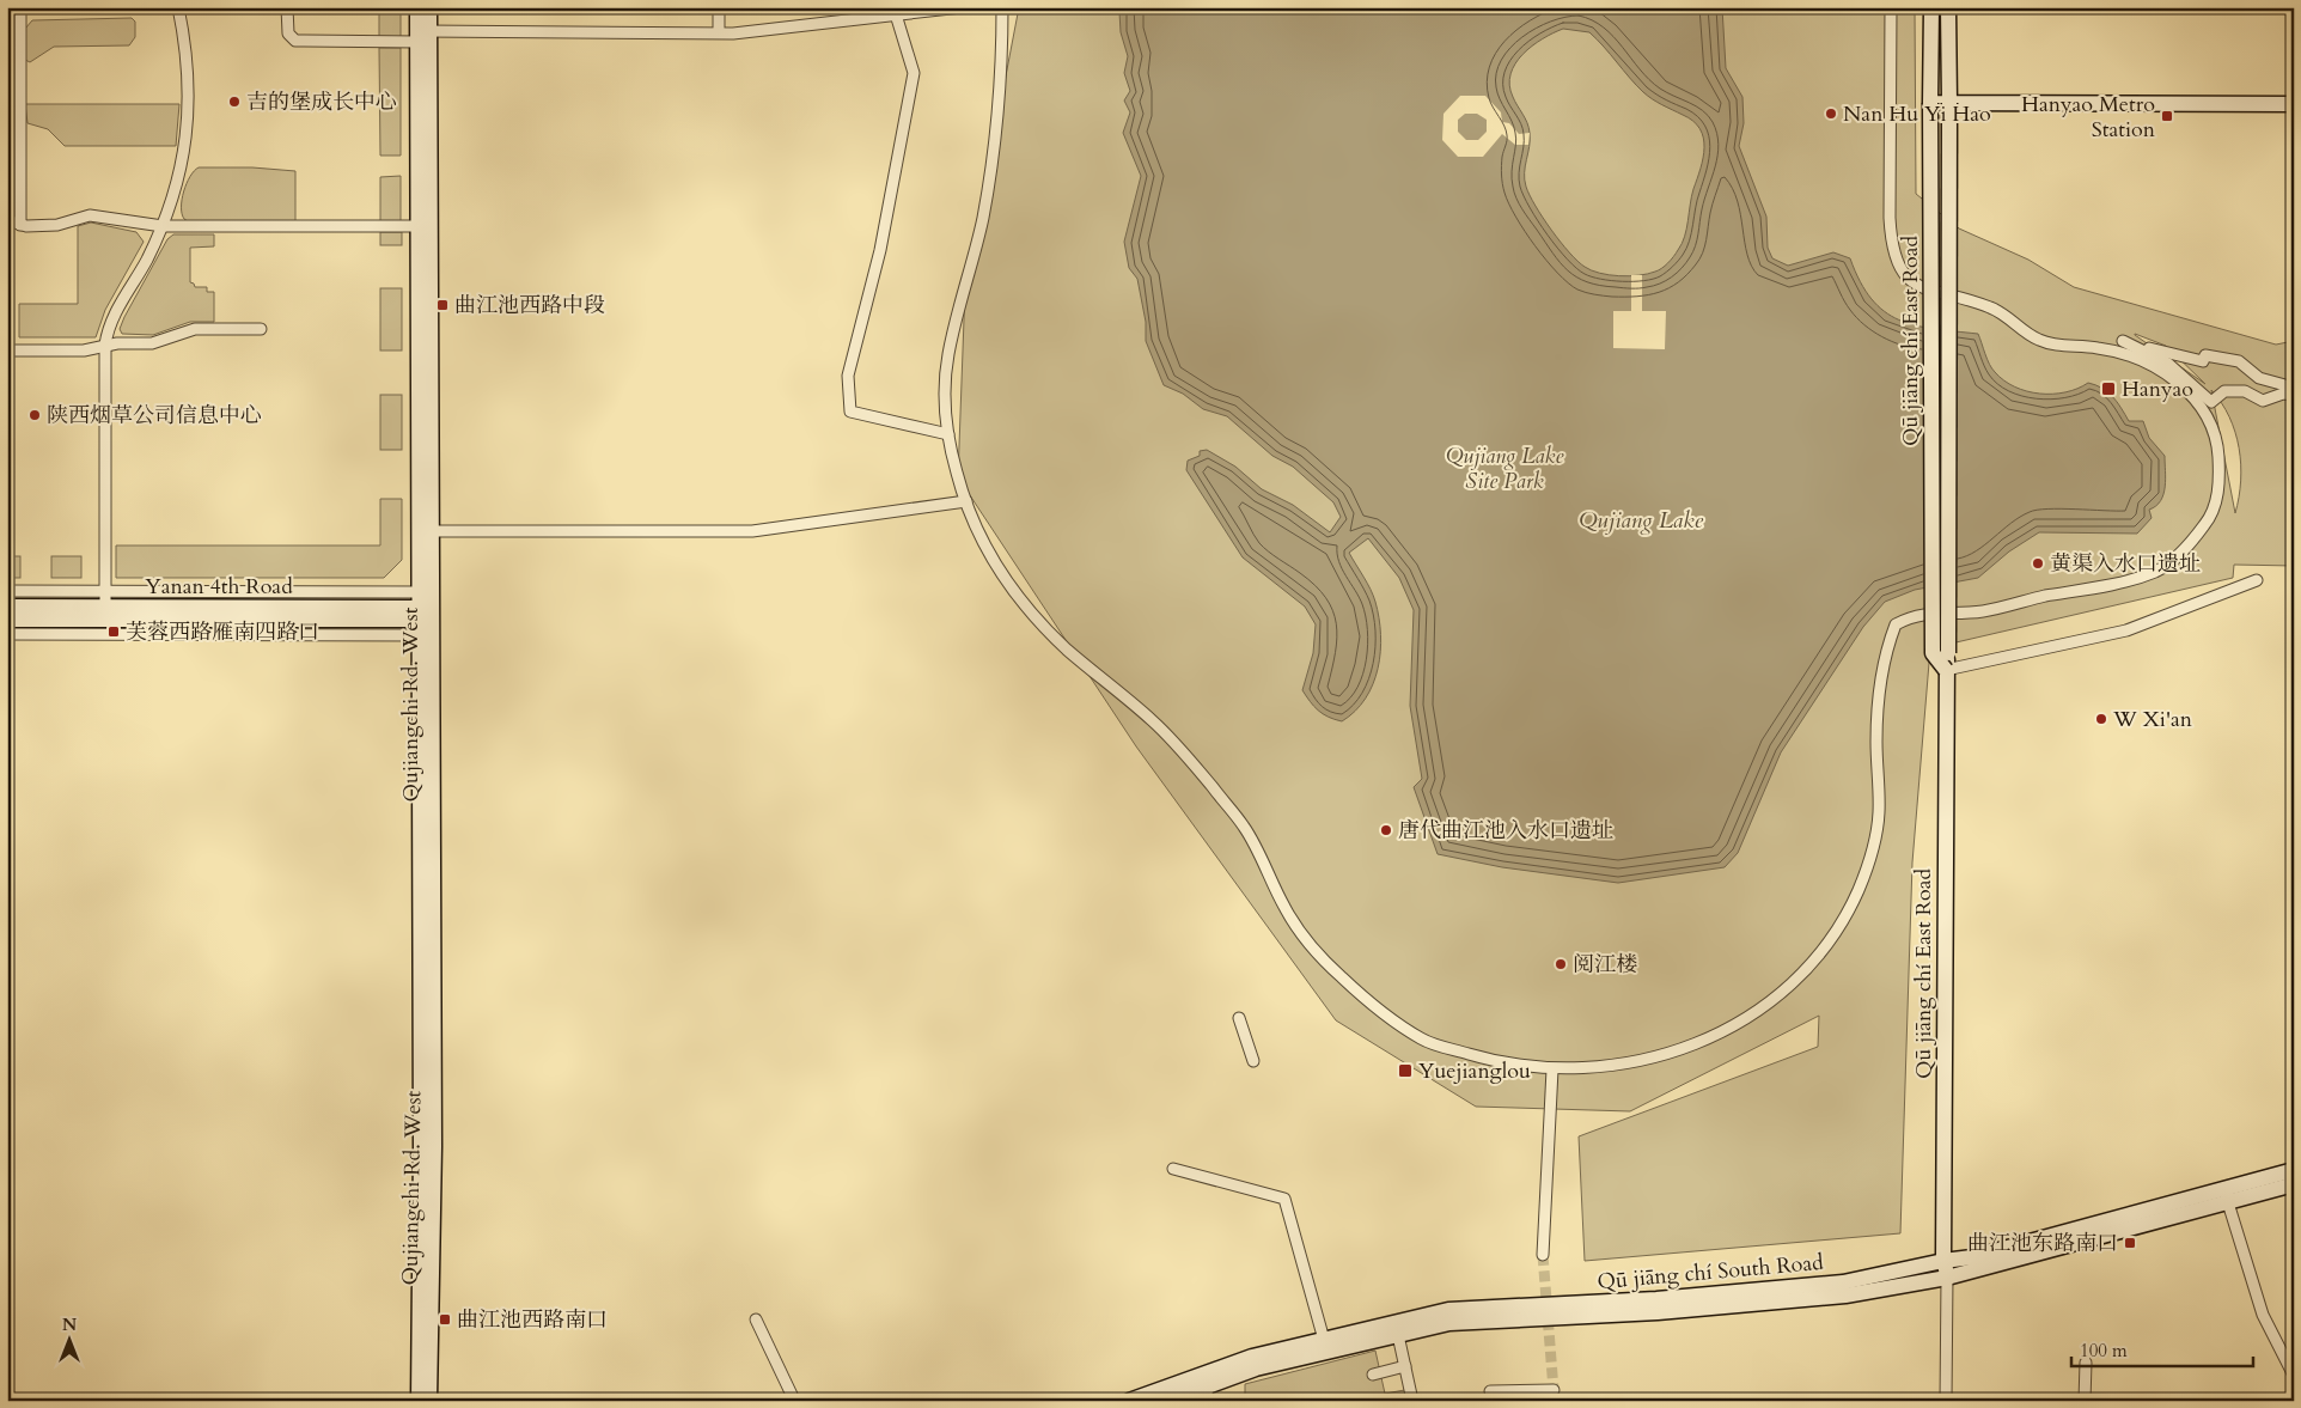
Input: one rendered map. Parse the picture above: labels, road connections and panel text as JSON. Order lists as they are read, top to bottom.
{
  "streets": {
    "main road": [
      "Qū jiāng chí East Road",
      "Yanan 4th Road",
      "Qujiangchi Rd. West",
      "Qū jiāng chí South Road"
    ]
  },
  "crossings": [
    ["Qū jiāng chí East Road", "Qū jiāng chí South Road"],
    ["Yanan 4th Road", "Qujiangchi Rd. West"]
  ],
  "water": ["Qujiang Lake"],
  "parks": ["Qujiang Lake Site Park"],
  "places": {
    "other": [
      "吉的堡成长中心",
      "Nan Hu Yi Hao",
      "陕西烟草公司信息中心",
      "黄渠入水口遗址",
      "W Xi'an",
      "唐代曲江池入水口遗址",
      "阅江楼"
    ],
    "transit": [
      "Hanyao Metro Station",
      "曲江池西路中段",
      "Hanyao",
      "芙蓉西路雁南四路口",
      "Yuejianglou",
      "曲江池东路南口",
      "曲江池西路南口"
    ]
  },
  "scale_bar": "100 m",
  "north": "top"
}
